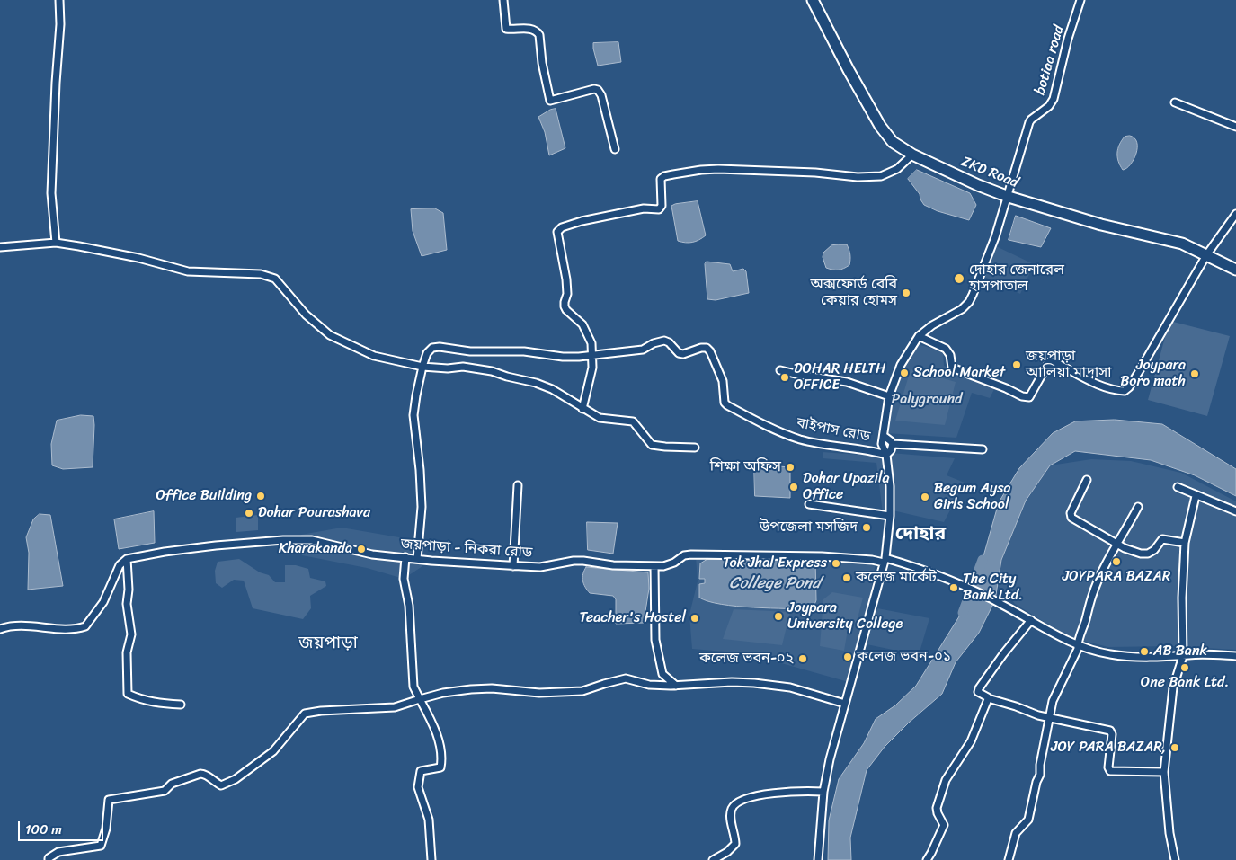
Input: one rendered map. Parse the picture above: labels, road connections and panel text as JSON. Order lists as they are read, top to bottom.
{
  "streets": {
    "main road": ["ZKD Road"],
    "street": ["botiaa road", "বাইপাস রোড", "জয়পাড়া - নিকরা রোড"]
  },
  "crossings": [
    ["botiaa road", "ZKD Road"]
  ],
  "districts": ["দোহার", "জয়পাড়া"],
  "water": ["College Pond"],
  "parks": ["Palyground"],
  "places": [
    "দোহার জেনারেল হাসপাতাল",
    "অক্সফোর্ড বেবি কেয়ার হোমস",
    "জয়পাড়া আলিয়া মাদ্রাসা",
    "School Market",
    "Joypara Boro math",
    "DOHAR HELTH OFFICE",
    "শিক্ষা অফিস",
    "Dohar Upazila Office",
    "Office Building",
    "Begum Aysa Girls School",
    "Dohar Pourashava",
    "উপজেলা মসজিদ",
    "Kharakanda",
    "JOYPARA BAZAR",
    "Tok Jhal Express",
    "কলেজ মার্কেট",
    "The City Bank Ltd.",
    "Joypara University College",
    "Teacher's Hostel",
    "AB Bank",
    "কলেজ ভবন-০১",
    "কলেজ ভবন-০২",
    "One Bank Ltd.",
    "JOY PARA BAZAR,"
  ],
  "scale_bar": "100 m"
}
